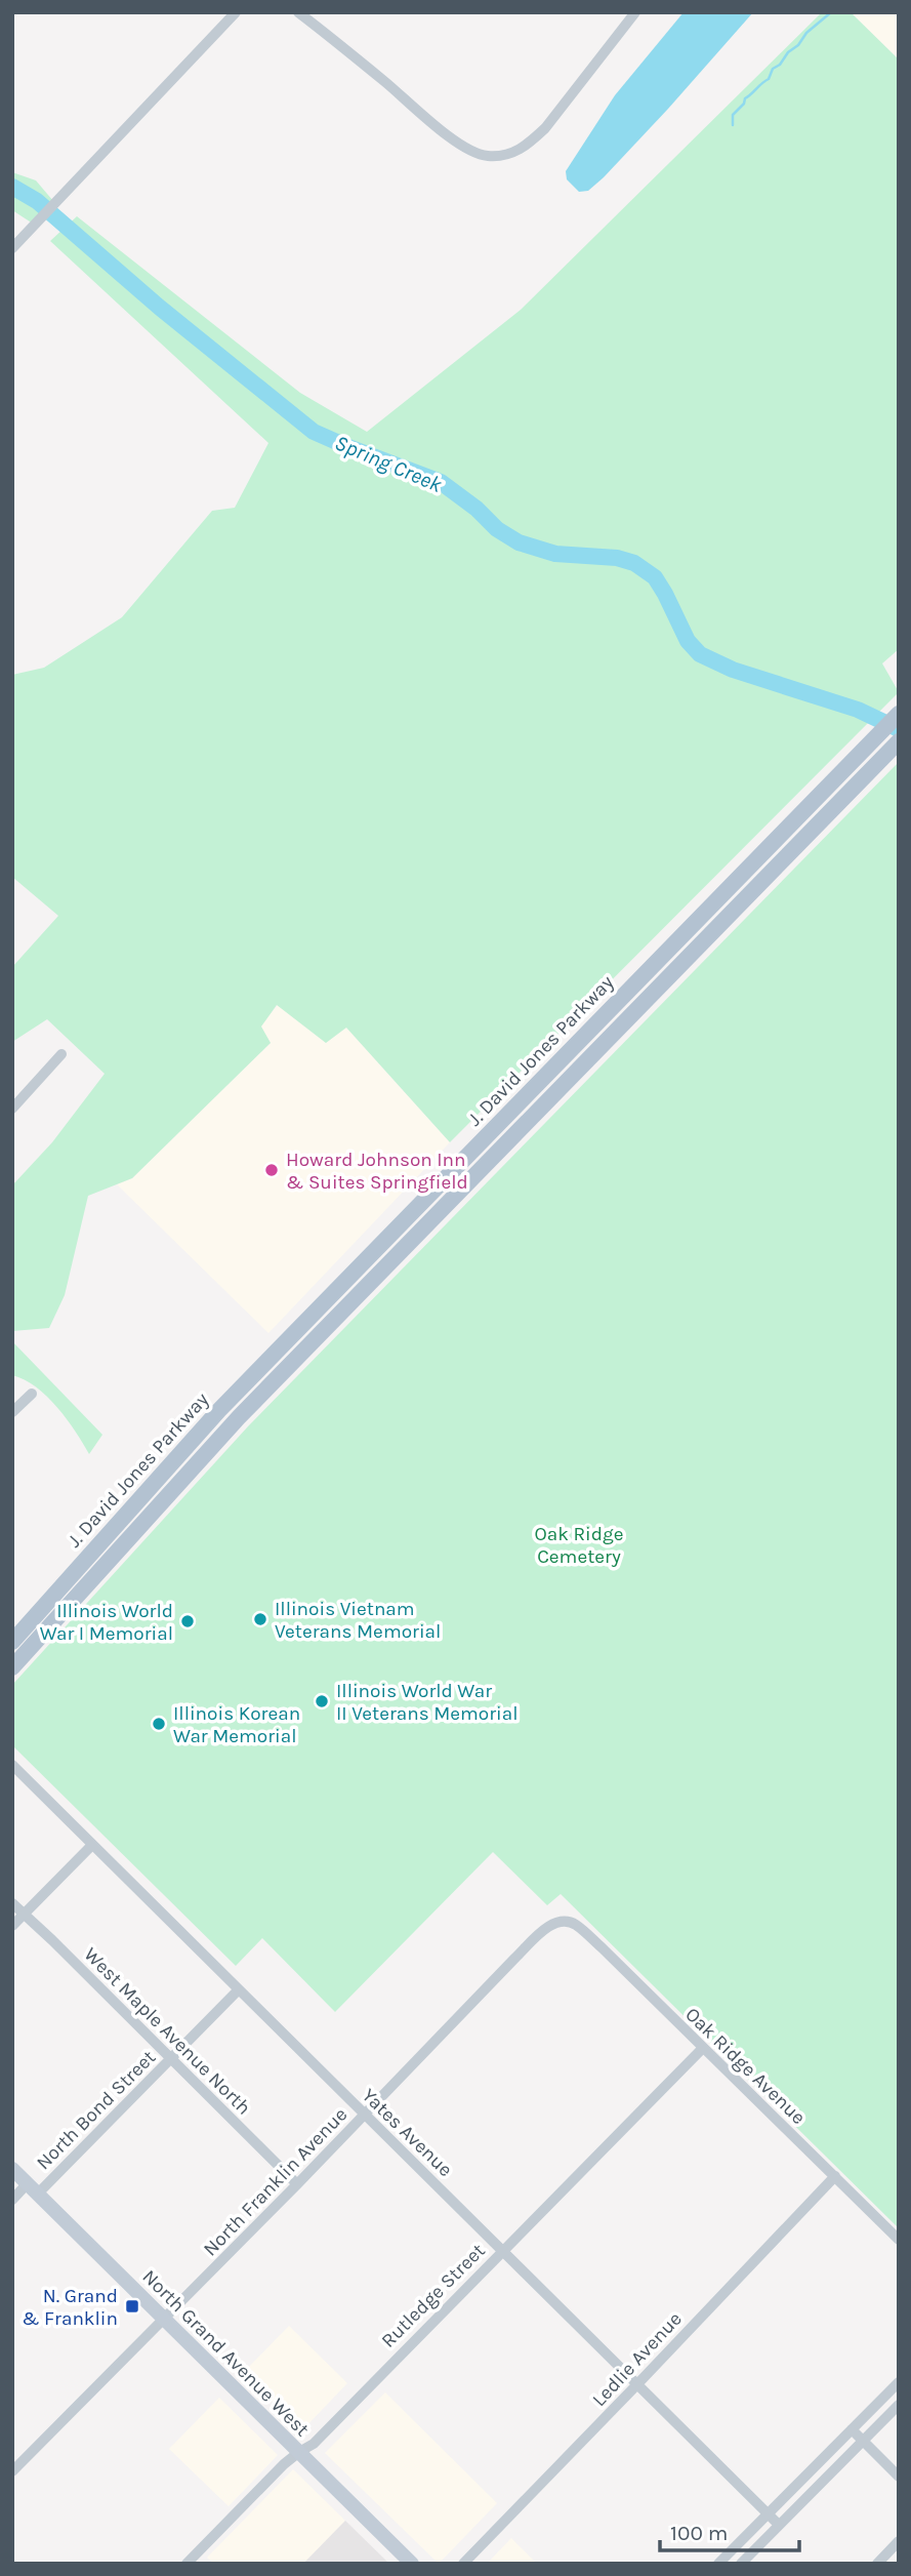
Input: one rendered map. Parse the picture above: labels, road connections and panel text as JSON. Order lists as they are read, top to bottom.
{
  "streets": {
    "main road": ["J. David Jones Parkway", "North Grand Avenue West"],
    "street": [
      "West Maple Avenue North",
      "Oak Ridge Avenue",
      "North Bond Street",
      "Yates Avenue",
      "North Franklin Avenue",
      "Rutledge Street",
      "Ledlie Avenue"
    ]
  },
  "crossings": [
    ["West Maple Avenue North", "North Bond Street"],
    ["West Maple Avenue North", "North Franklin Avenue"],
    ["Oak Ridge Avenue", "North Franklin Avenue"],
    ["Oak Ridge Avenue", "Rutledge Street"],
    ["Oak Ridge Avenue", "Ledlie Avenue"],
    ["North Bond Street", "Yates Avenue"],
    ["North Bond Street", "North Grand Avenue West"],
    ["Yates Avenue", "North Franklin Avenue"],
    ["Yates Avenue", "Rutledge Street"],
    ["Yates Avenue", "Ledlie Avenue"],
    ["North Franklin Avenue", "North Grand Avenue West"],
    ["Rutledge Street", "North Grand Avenue West"]
  ],
  "water": ["Spring Creek"],
  "parks": ["Oak Ridge Cemetery"],
  "places": {
    "other": [
      "Howard Johnson Inn & Suites Springfield",
      "Illinois Vietnam Veterans Memorial",
      "Illinois World War I Memorial",
      "Illinois World War II Veterans Memorial",
      "Illinois Korean War Memorial"
    ],
    "transit": ["N. Grand & Franklin"]
  },
  "scale_bar": "100 m"
}
